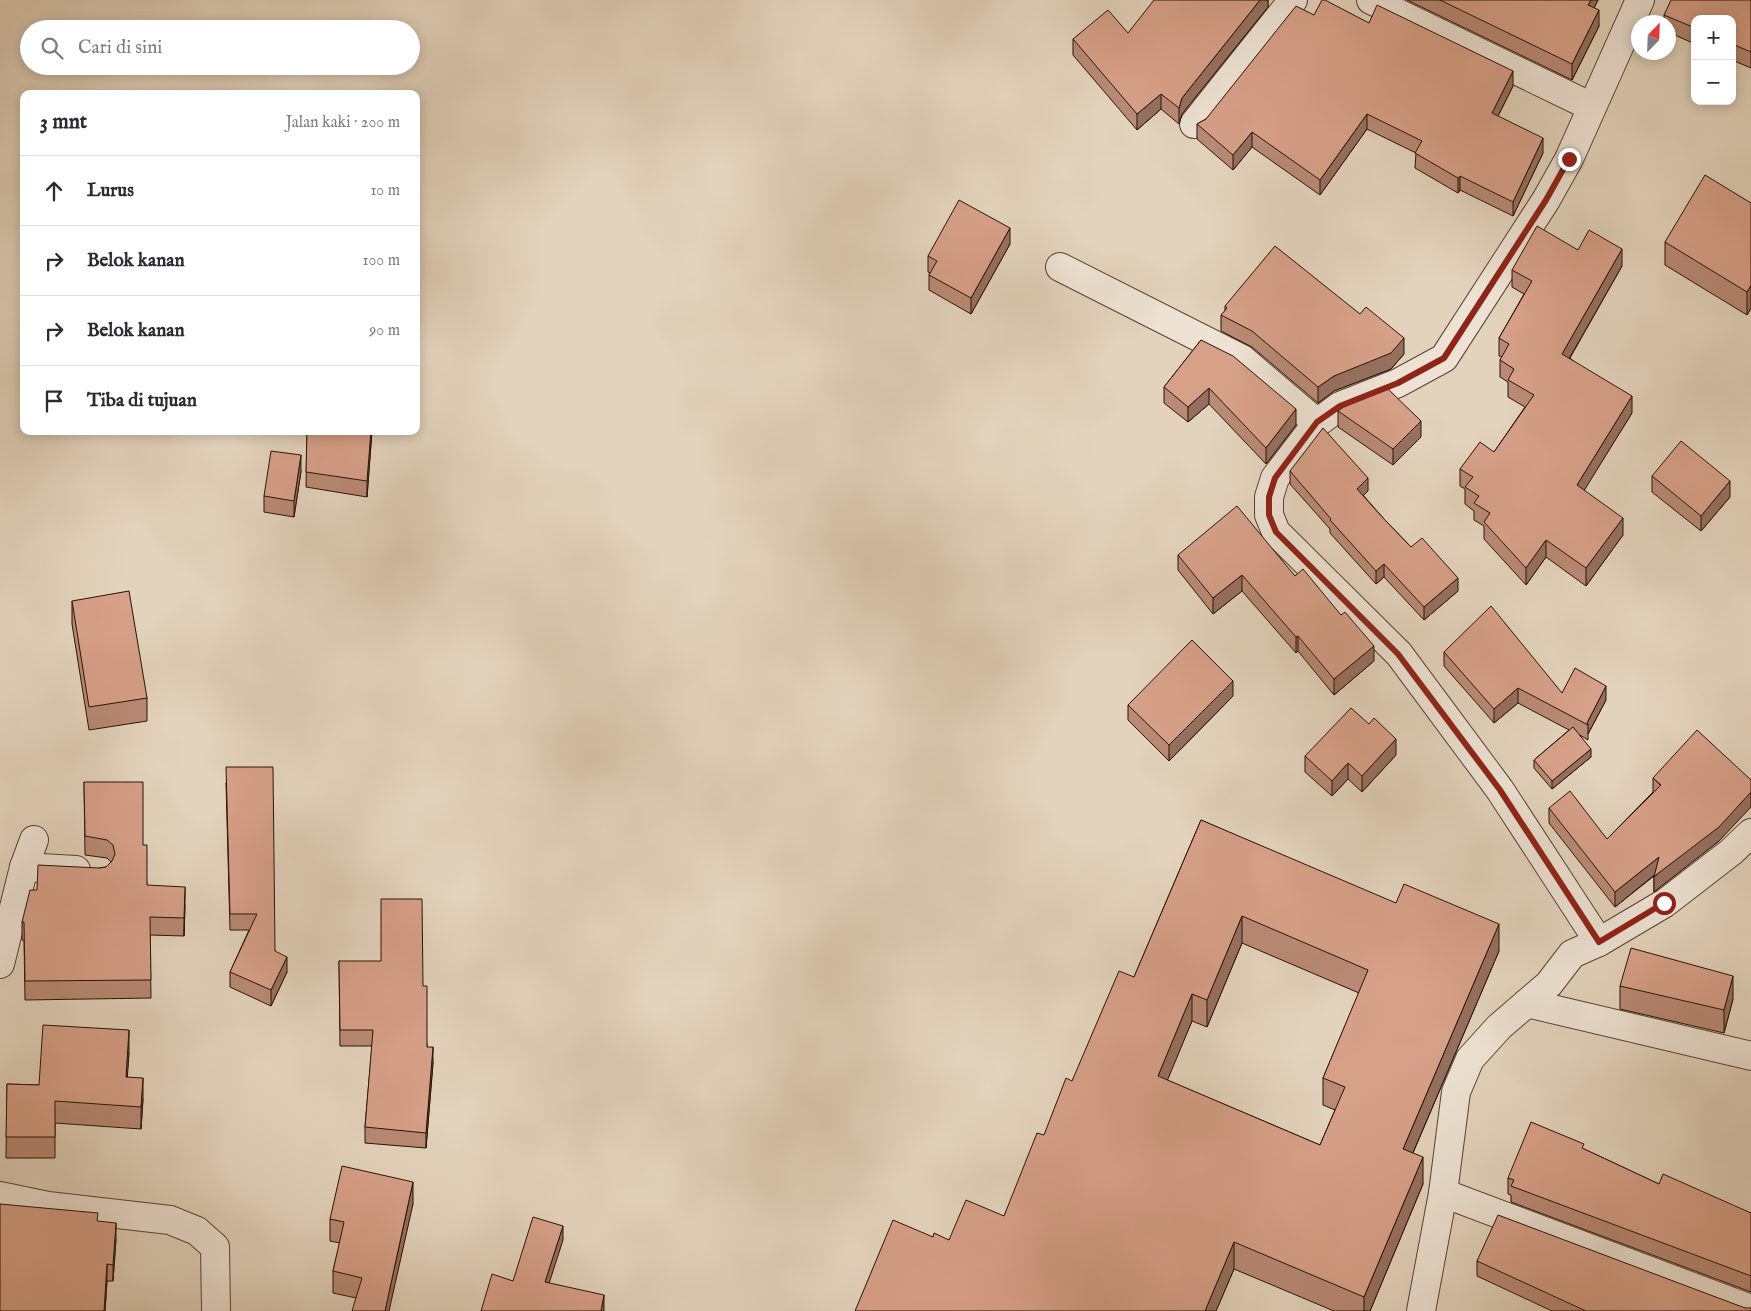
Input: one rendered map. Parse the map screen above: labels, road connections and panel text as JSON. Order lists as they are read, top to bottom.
{
  "north": "top right",
  "page": {
    "map_buttons": ["+", "−"],
    "search": "Cari di sini",
    "heading": ["3 mnt", "Jalan kaki · 200 m"],
    "list": [
      ["Lurus", "10 m"],
      ["Belok kanan", "100 m"],
      ["Belok kanan", "90 m"],
      "Tiba di tujuan"
    ]
  }
}
